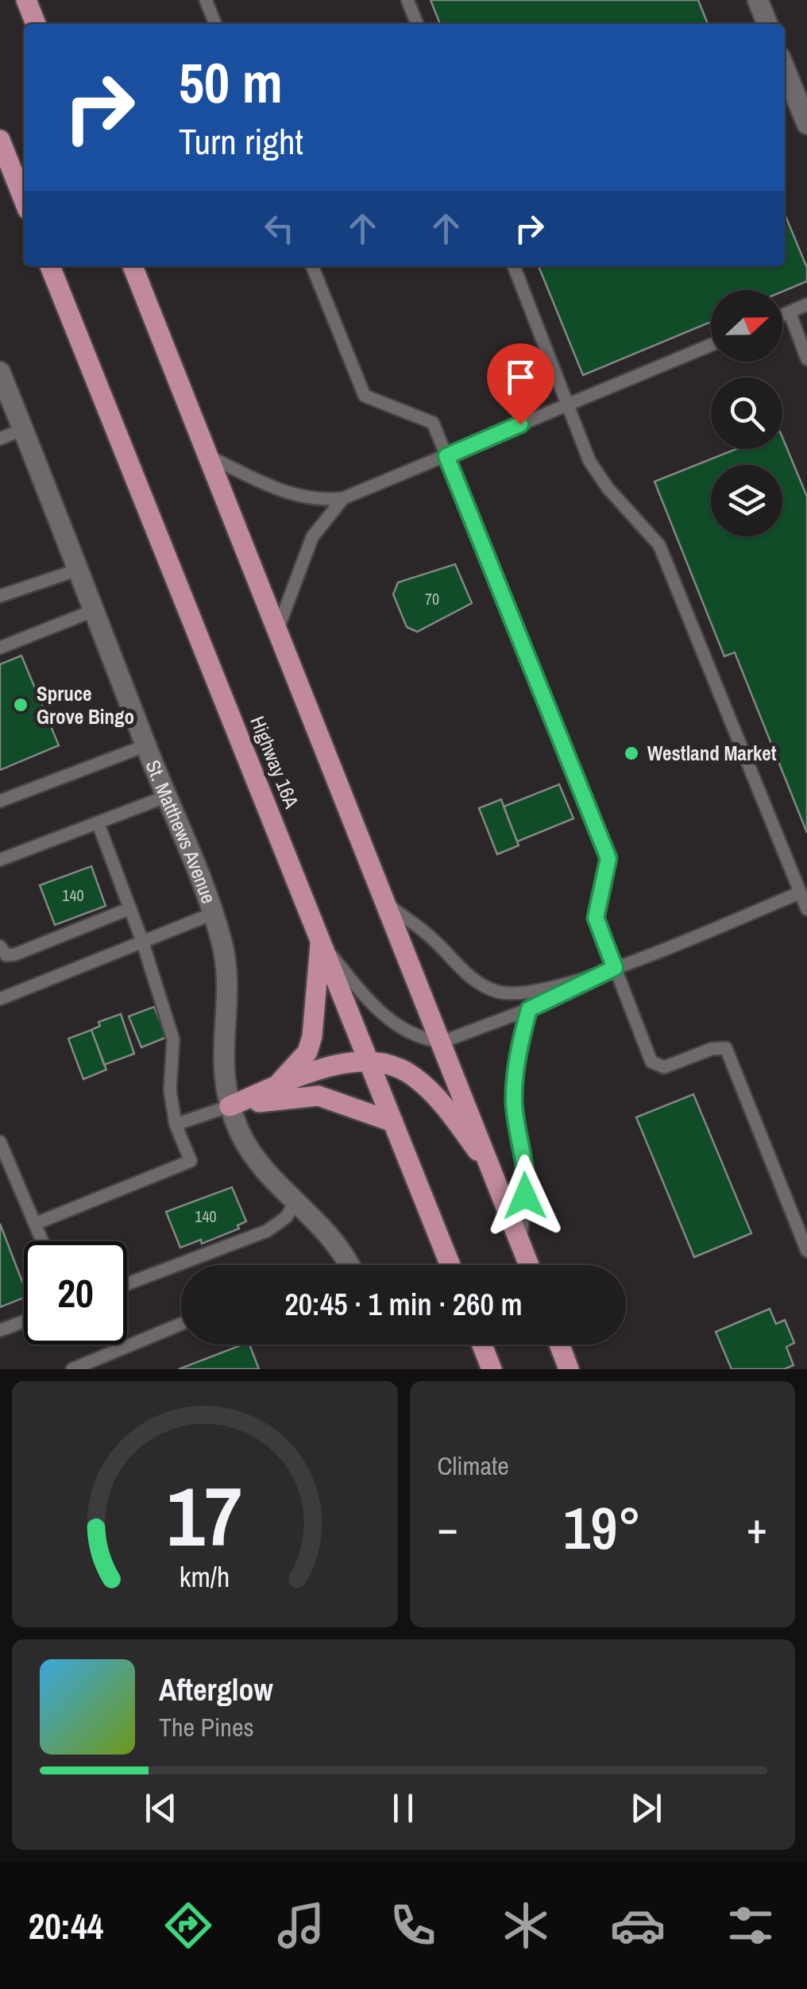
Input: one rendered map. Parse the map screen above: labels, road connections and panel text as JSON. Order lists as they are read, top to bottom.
{
  "streets": {
    "main road": ["Highway 16A"],
    "street": ["St. Matthews Avenue"]
  },
  "places": ["Spruce Grove Bingo", "Westland Market"],
  "house_numbers": ["70", "140", "140"],
  "north": "right",
  "page": {
    "turn": ["50 m", "Turn right"],
    "limit": "20",
    "trip": "20:45 · 1 min · 260 m",
    "tile": "Climate",
    "heat": ["−", "19°", "+"],
    "song": ["Afterglow", "The Pines"],
    "tabs": "20:44",
    "gauge": ["17", "km/h"]
  }
}
